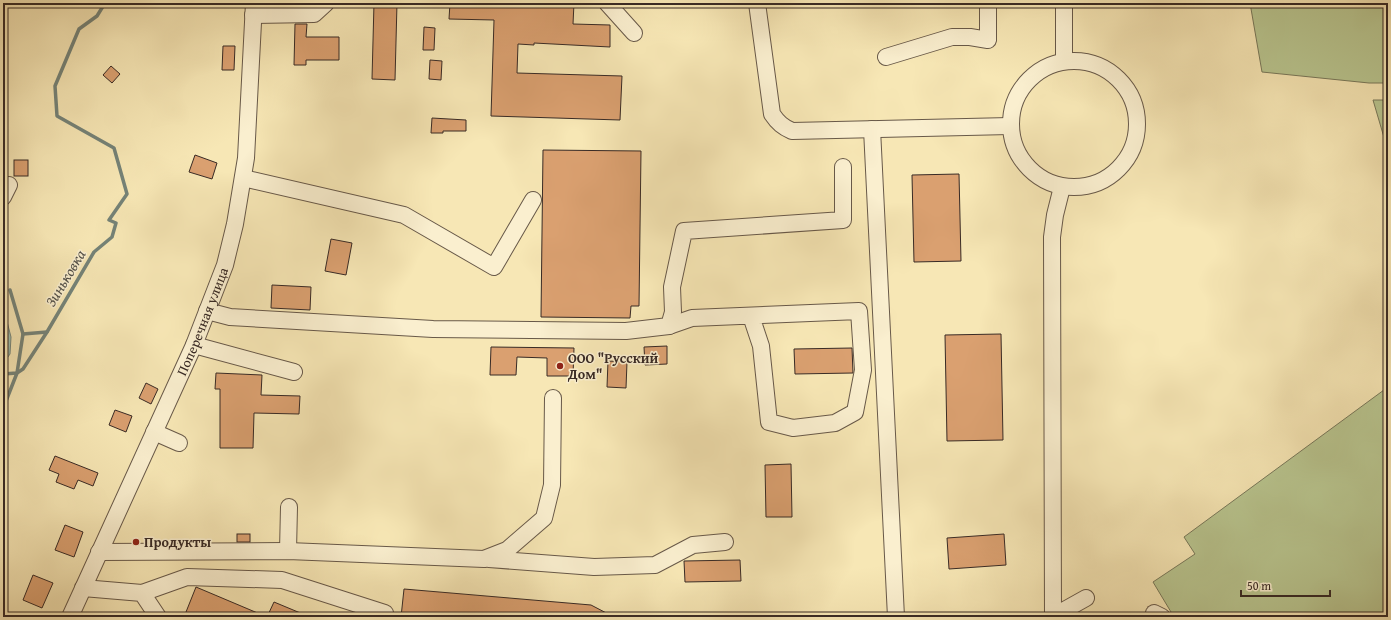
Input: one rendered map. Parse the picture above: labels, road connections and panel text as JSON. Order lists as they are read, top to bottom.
{
  "streets": {
    "street": ["Поперечная улица"]
  },
  "water": ["Зиньковка"],
  "places": ["ООО \"Русский Дом\"", "Продукты"],
  "scale_bar": "50 m"
}
